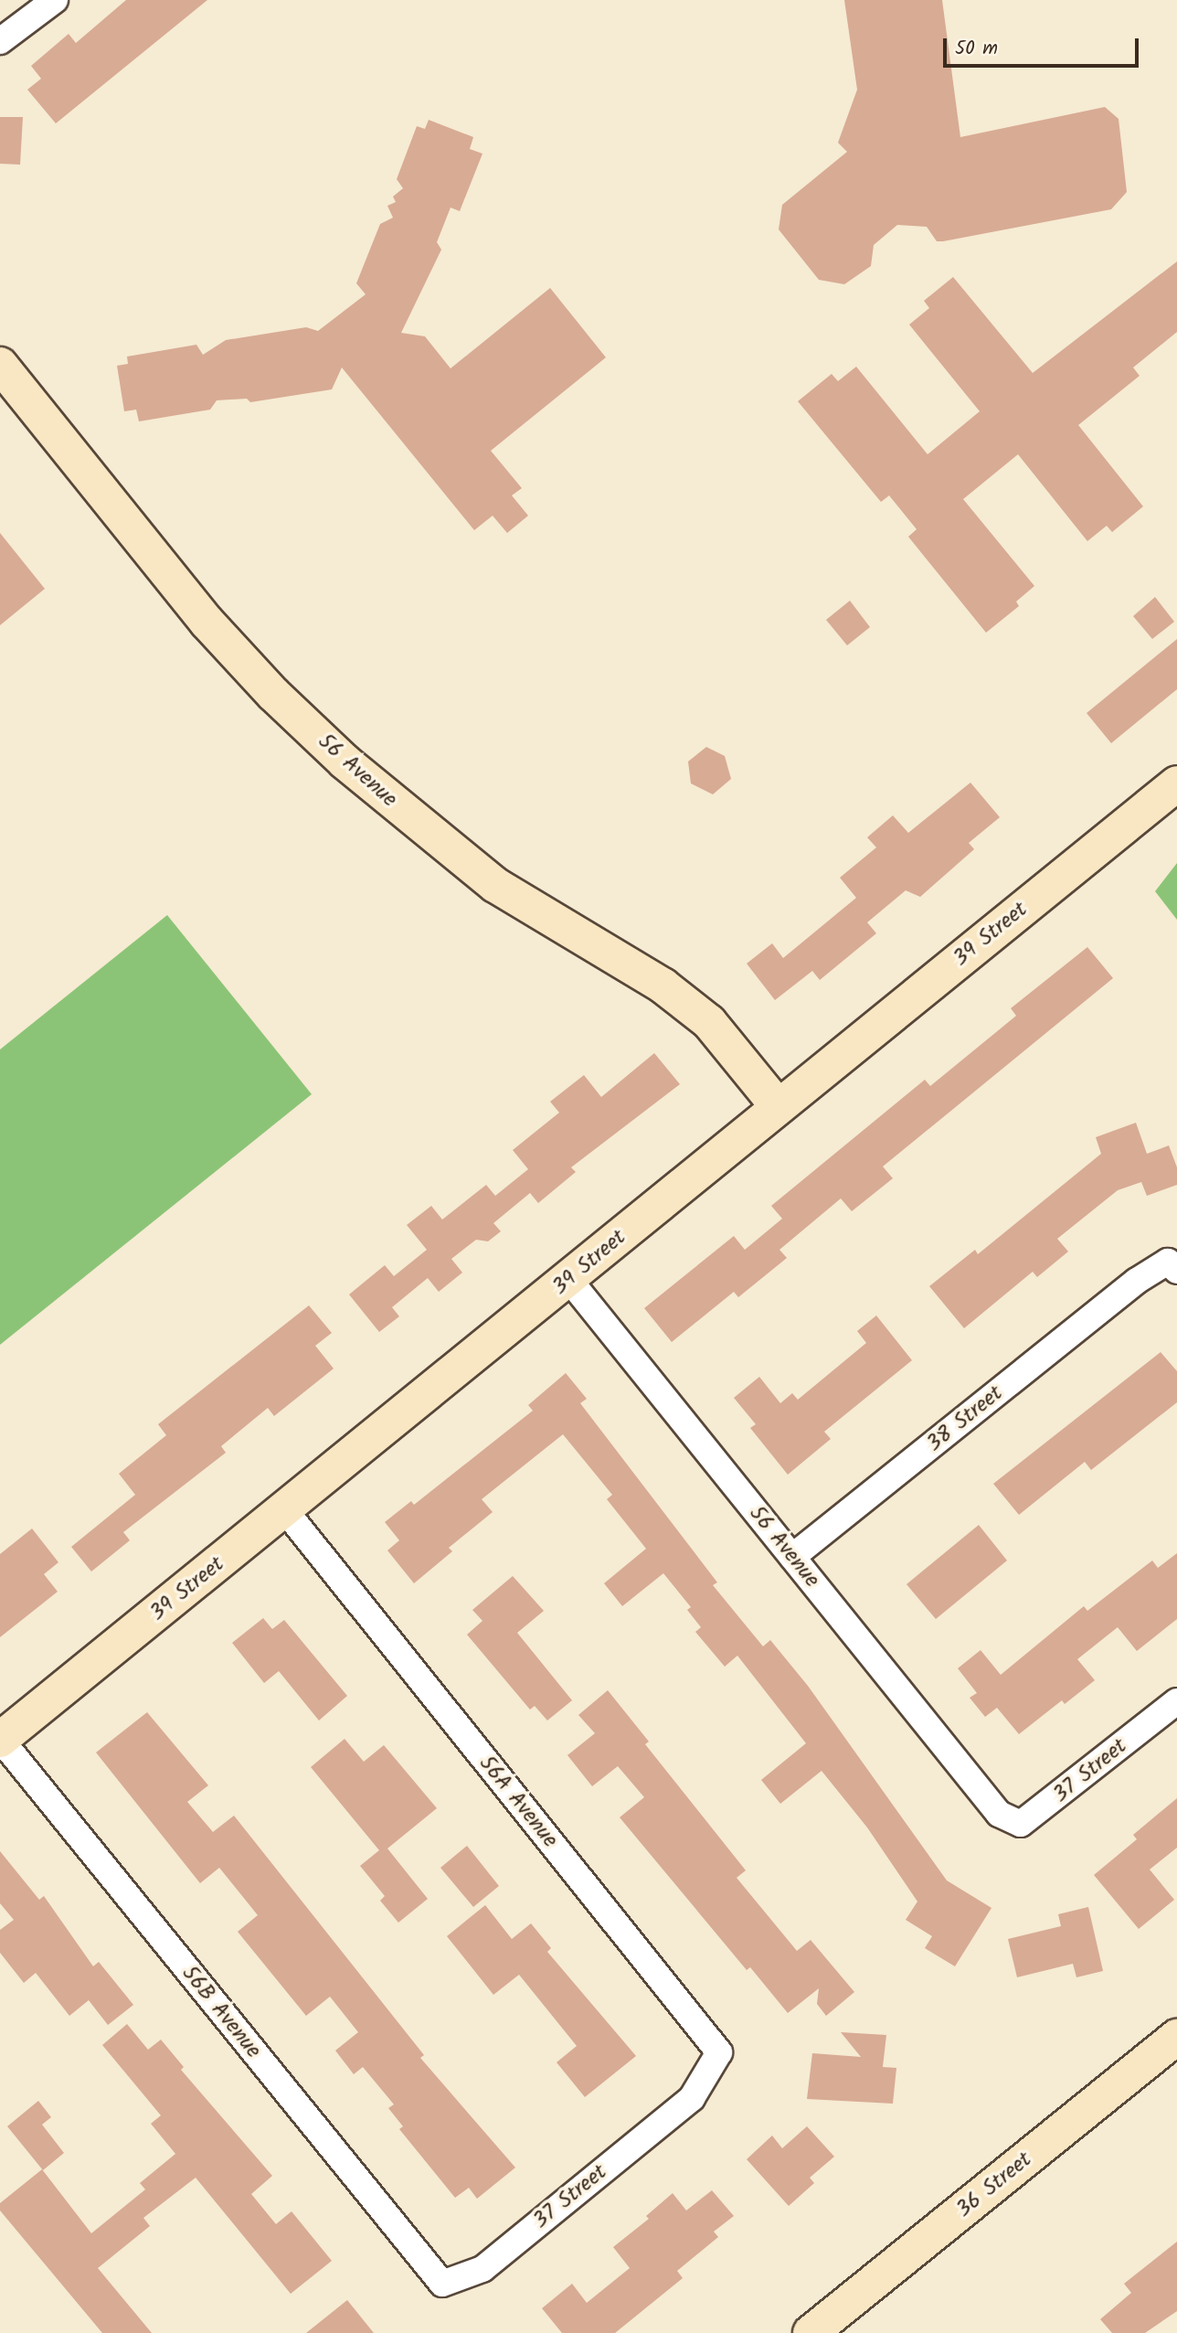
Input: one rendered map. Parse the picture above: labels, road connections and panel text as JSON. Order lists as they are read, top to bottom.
{
  "streets": {
    "street": [
      "56 Avenue",
      "39 Street",
      "38 Street",
      "37 Street",
      "56A Avenue",
      "56B Avenue",
      "36 Street"
    ]
  },
  "crossings": [
    ["56 Avenue", "39 Street"],
    ["56 Avenue", "38 Street"],
    ["56 Avenue", "37 Street"],
    ["39 Street", "56A Avenue"],
    ["39 Street", "56B Avenue"],
    ["37 Street", "56A Avenue"],
    ["37 Street", "56B Avenue"]
  ],
  "scale_bar": "50 m"
}
